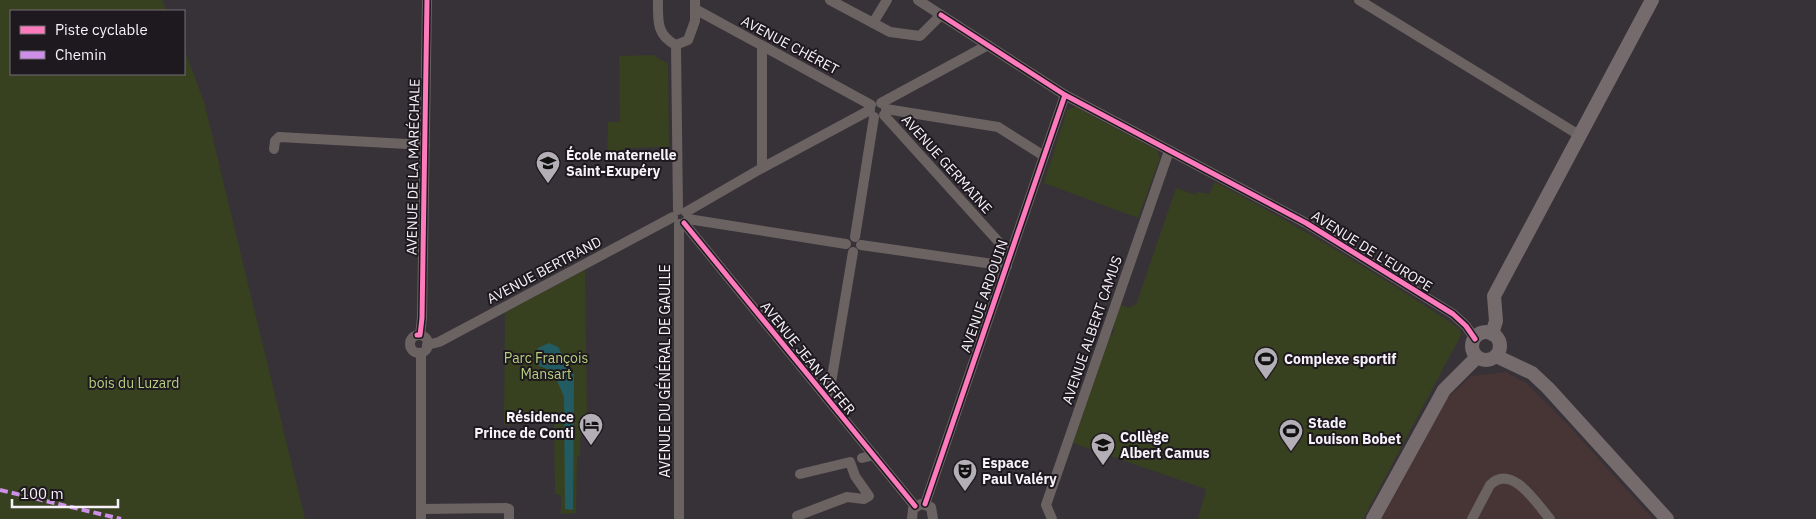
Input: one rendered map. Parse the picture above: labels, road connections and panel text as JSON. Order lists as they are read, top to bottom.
{
  "streets": {
    "street": [
      "AVENUE CHÉRET",
      "AVENUE GERMAINE",
      "AVENUE DE LA MARÉCHALE",
      "AVENUE DE L'EUROPE",
      "AVENUE BERTRAND",
      "AVENUE ARDOUIN",
      "AVENUE ALBERT CAMUS",
      "AVENUE JEAN KIFFER",
      "AVENUE DU GÉNÉRAL DE GAULLE"
    ]
  },
  "crossings": [
    ["AVENUE CHÉRET", "AVENUE GERMAINE"],
    ["AVENUE CHÉRET", "AVENUE BERTRAND"],
    ["AVENUE GERMAINE", "AVENUE BERTRAND"],
    ["AVENUE GERMAINE", "AVENUE ARDOUIN"],
    ["AVENUE DE LA MARÉCHALE", "AVENUE BERTRAND"],
    ["AVENUE DE L'EUROPE", "AVENUE ARDOUIN"],
    ["AVENUE DE L'EUROPE", "AVENUE ALBERT CAMUS"],
    ["AVENUE BERTRAND", "AVENUE JEAN KIFFER"],
    ["AVENUE BERTRAND", "AVENUE DU GÉNÉRAL DE GAULLE"],
    ["AVENUE ARDOUIN", "AVENUE JEAN KIFFER"],
    ["AVENUE JEAN KIFFER", "AVENUE DU GÉNÉRAL DE GAULLE"]
  ],
  "parks": ["Parc François Mansart", "bois du Luzard"],
  "places": {
    "school or university": ["École maternelle Saint-Exupéry", "Collège Albert Camus"],
    "sports": ["Complexe sportif", "Stade Louison Bobet"],
    "hotel": ["Résidence Prince de Conti"],
    "theatre": ["Espace Paul Valéry"]
  },
  "legend": ["Piste cyclable", "Chemin"],
  "scale_bar": "100 m"
}
